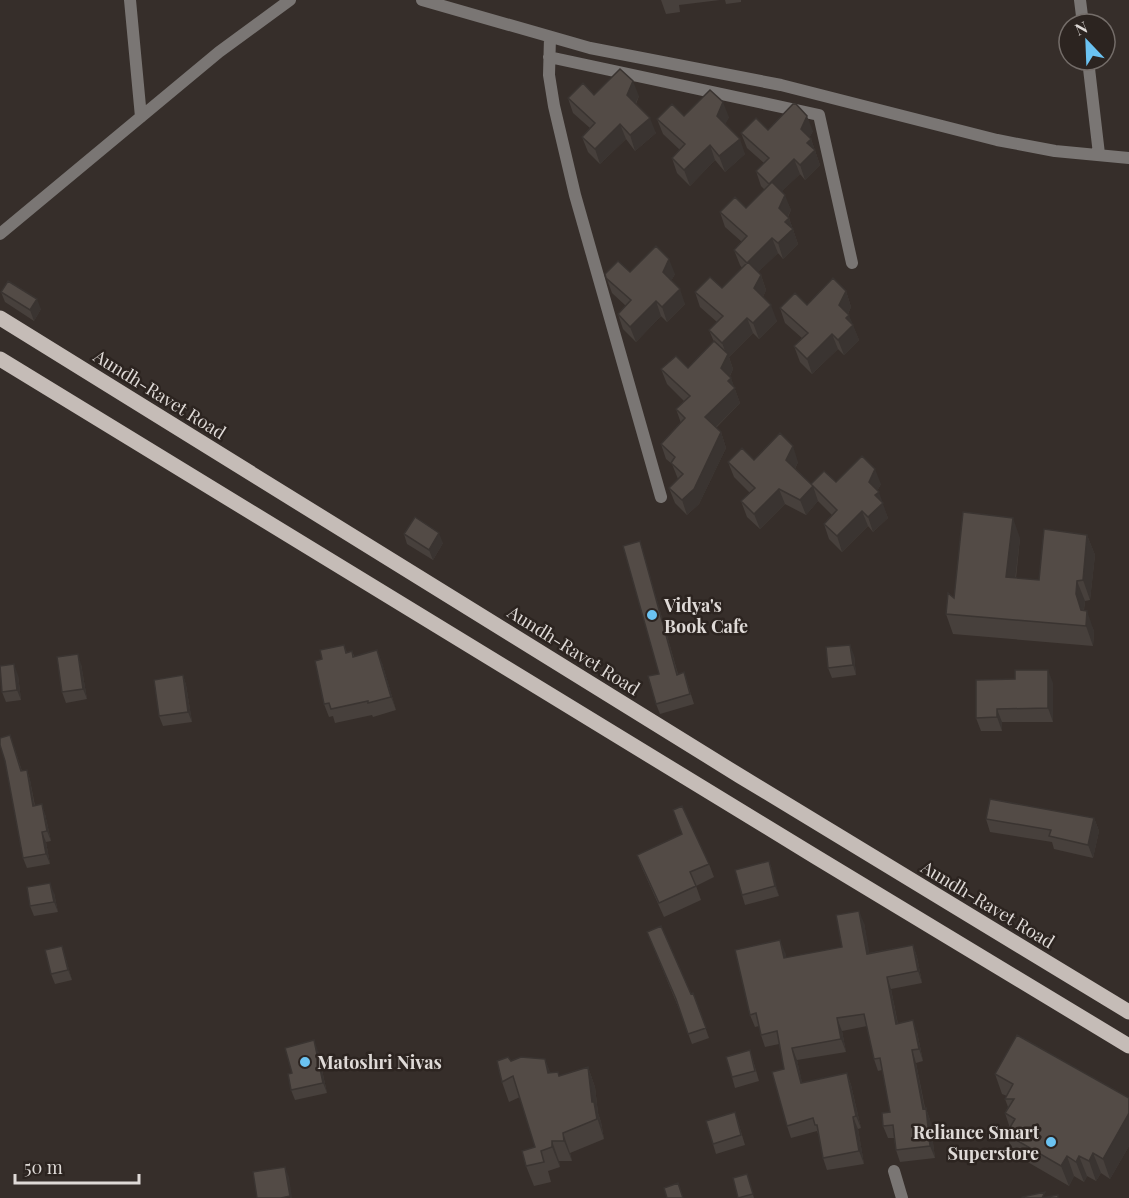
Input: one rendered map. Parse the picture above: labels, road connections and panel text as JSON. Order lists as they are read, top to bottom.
{
  "streets": {
    "main road": ["Aundh-Ravet Road"]
  },
  "places": ["Vidya's Book Cafe", "Matoshri Nivas", "Reliance Smart Superstore"],
  "scale_bar": "50 m",
  "north": "top left"
}
